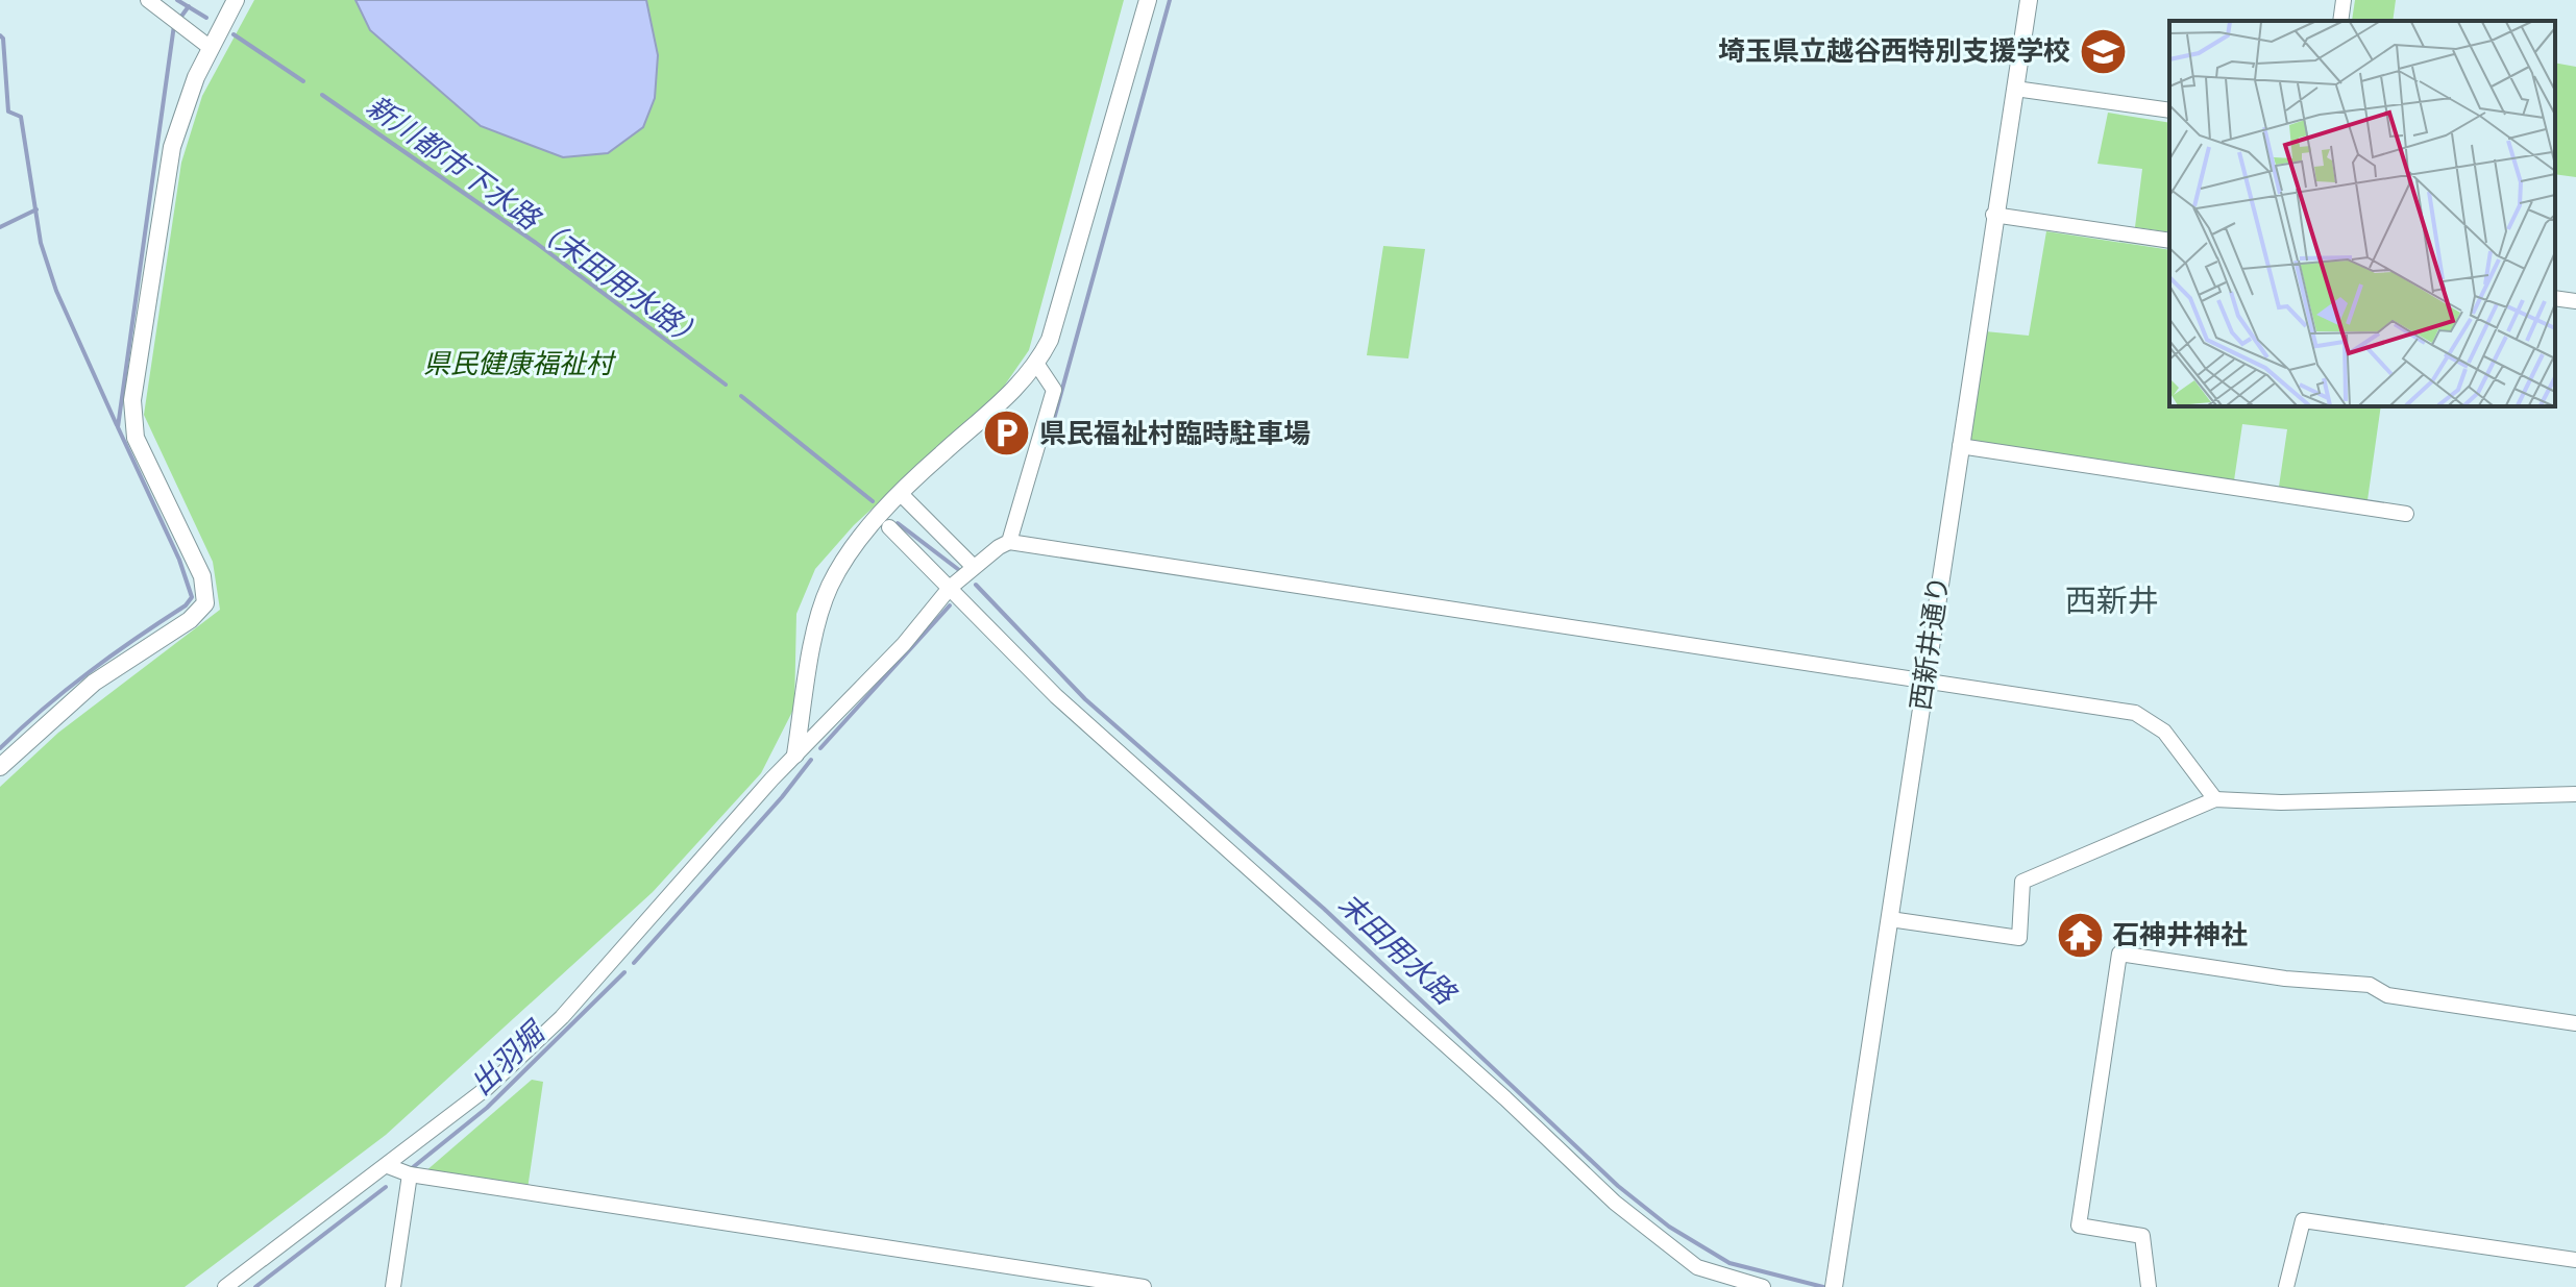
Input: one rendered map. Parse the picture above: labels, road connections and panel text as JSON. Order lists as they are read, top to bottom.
{
  "streets": {
    "street": ["西新井通り"]
  },
  "districts": ["西新井"],
  "water": ["新川都市下水路（末田用水路）", "末田用水路", "出羽堀"],
  "parks": ["県民健康福祉村"],
  "places": {
    "school or university": ["埼玉県立越谷西特別支援学校"],
    "parking": ["県民福祉村臨時駐車場"],
    "temple": ["石神井神社"]
  }
}
